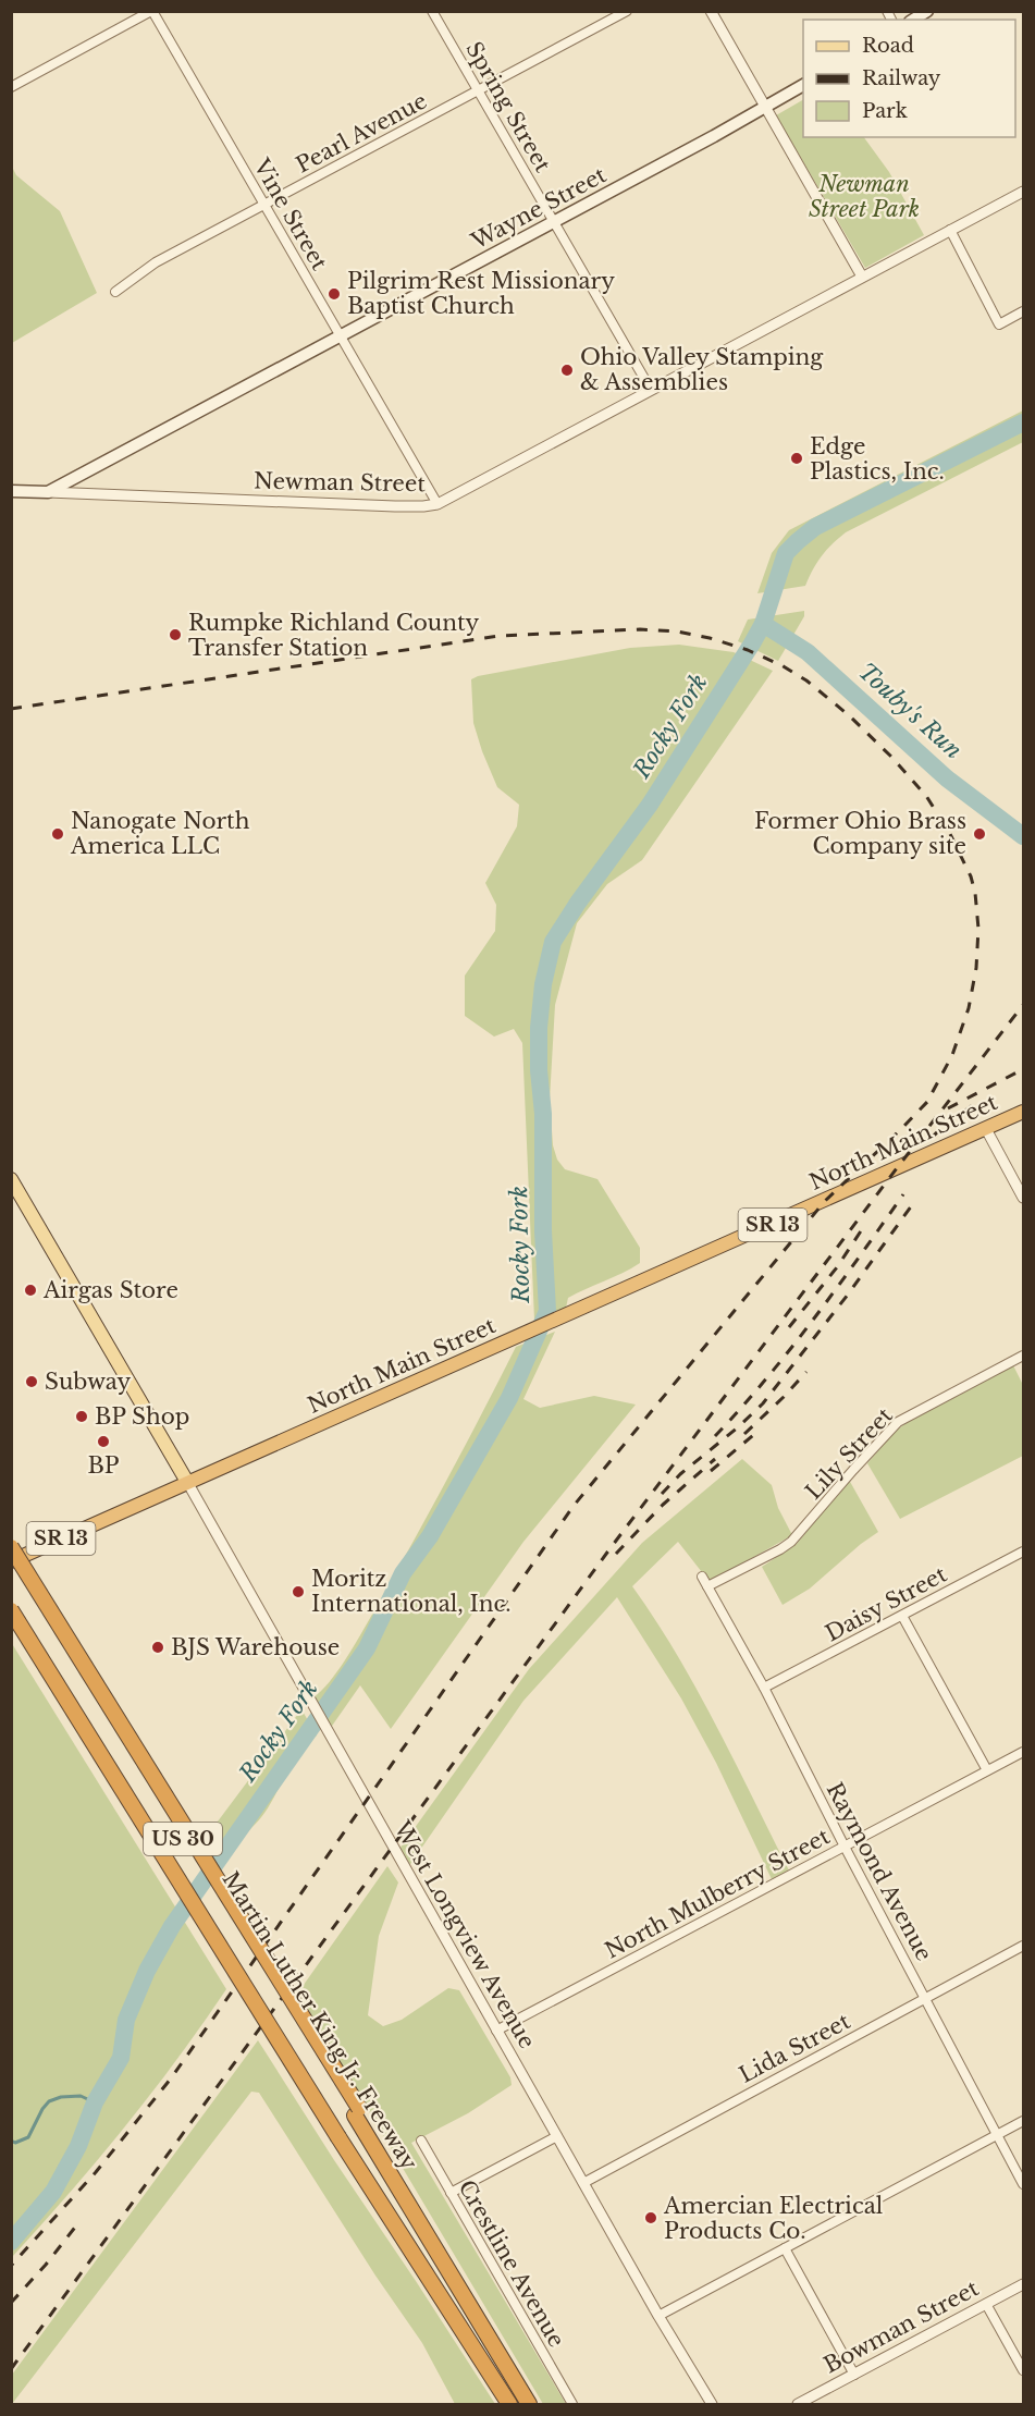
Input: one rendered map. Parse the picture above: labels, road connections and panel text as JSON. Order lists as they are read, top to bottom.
{
  "streets": {
    "highway": [
      "North Main Street",
      "SR 13",
      "US 30",
      "Martin Luther King Jr. Freeway"
    ],
    "main road": ["Wayne Street"],
    "street": [
      "Spring Street",
      "Pearl Avenue",
      "Vine Street",
      "Newman Street",
      "Lily Street",
      "Daisy Street",
      "Raymond Avenue",
      "North Mulberry Street",
      "West Longview Avenue",
      "Lida Street",
      "Crestline Avenue",
      "Bowman Street"
    ]
  },
  "crossings": [
    ["Spring Street", "Pearl Avenue"],
    ["Spring Street", "Wayne Street"],
    ["Spring Street", "Newman Street"],
    ["Pearl Avenue", "Vine Street"],
    ["Wayne Street", "Vine Street"],
    ["Wayne Street", "Newman Street"],
    ["Vine Street", "Newman Street"],
    ["North Main Street", "West Longview Avenue"],
    ["North Main Street", "Martin Luther King Jr. Freeway"],
    ["Lily Street", "Raymond Avenue"],
    ["Daisy Street", "Raymond Avenue"],
    ["Raymond Avenue", "North Mulberry Street"],
    ["Raymond Avenue", "Lida Street"],
    ["North Mulberry Street", "West Longview Avenue"],
    ["West Longview Avenue", "Lida Street"]
  ],
  "water": ["Touby's Run", "Rocky Fork"],
  "parks": ["Newman Street Park"],
  "places": [
    "Pilgrim Rest Missionary Baptist Church",
    "Ohio Valley Stamping & Assemblies",
    "Edge Plastics, Inc.",
    "Rumpke Richland County Transfer Station",
    "Nanogate North America LLC",
    "Former Ohio Brass Company site",
    "Airgas Store",
    "Subway",
    "BP Shop",
    "BP",
    "Moritz International, Inc.",
    "BJS Warehouse",
    "Amercian Electrical Products Co."
  ],
  "legend": ["Road", "Railway", "Park"]
}
